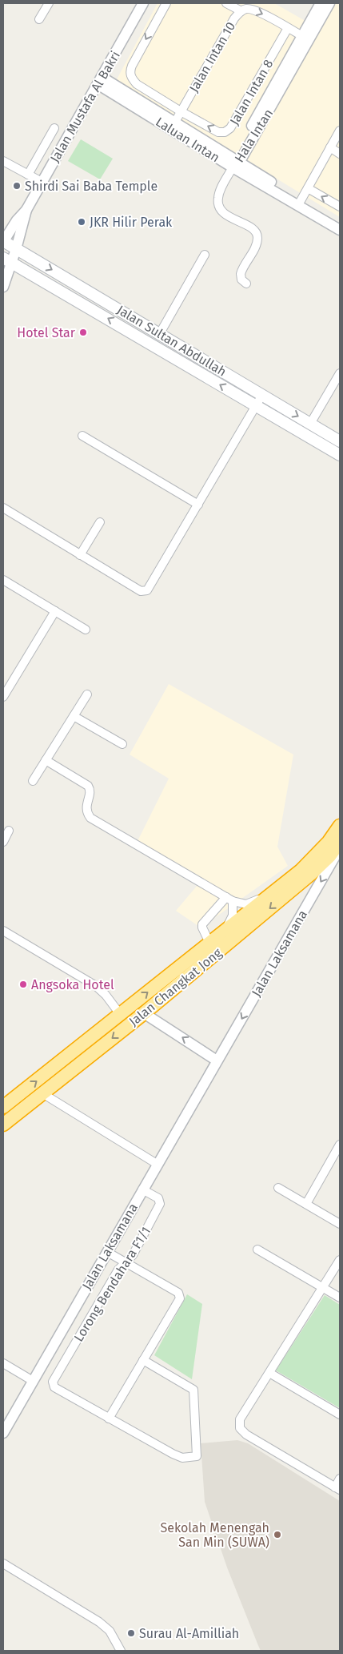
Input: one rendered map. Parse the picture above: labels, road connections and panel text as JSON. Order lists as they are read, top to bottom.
{
  "streets": {
    "highway": ["Jalan Changkat Jong"],
    "main road": ["Jalan Sultan Abdullah"],
    "street": [
      "Jalan Intan 10",
      "Jalan Intan 8",
      "Jalan Mustafa Al Bakri",
      "Hala Intan",
      "Laluan Intan",
      "Jalan Laksamana",
      "Lorong Bendahara F1/1"
    ]
  },
  "crossings": [
    ["Jalan Intan 10", "Jalan Intan 8"],
    ["Jalan Intan 10", "Hala Intan"],
    ["Jalan Intan 10", "Laluan Intan"],
    ["Jalan Mustafa Al Bakri", "Laluan Intan"],
    ["Jalan Mustafa Al Bakri", "Jalan Sultan Abdullah"],
    ["Hala Intan", "Laluan Intan"],
    ["Jalan Laksamana", "Lorong Bendahara F1/1"]
  ],
  "one_way": ["Jalan Laksamana"],
  "places": [
    "Shirdi Sai Baba Temple",
    "JKR Hilir Perak",
    "Hotel Star",
    "Angsoka Hotel",
    "Sekolah Menengah San Min (SUWA)",
    "Surau Al-Amilliah"
  ]
}
